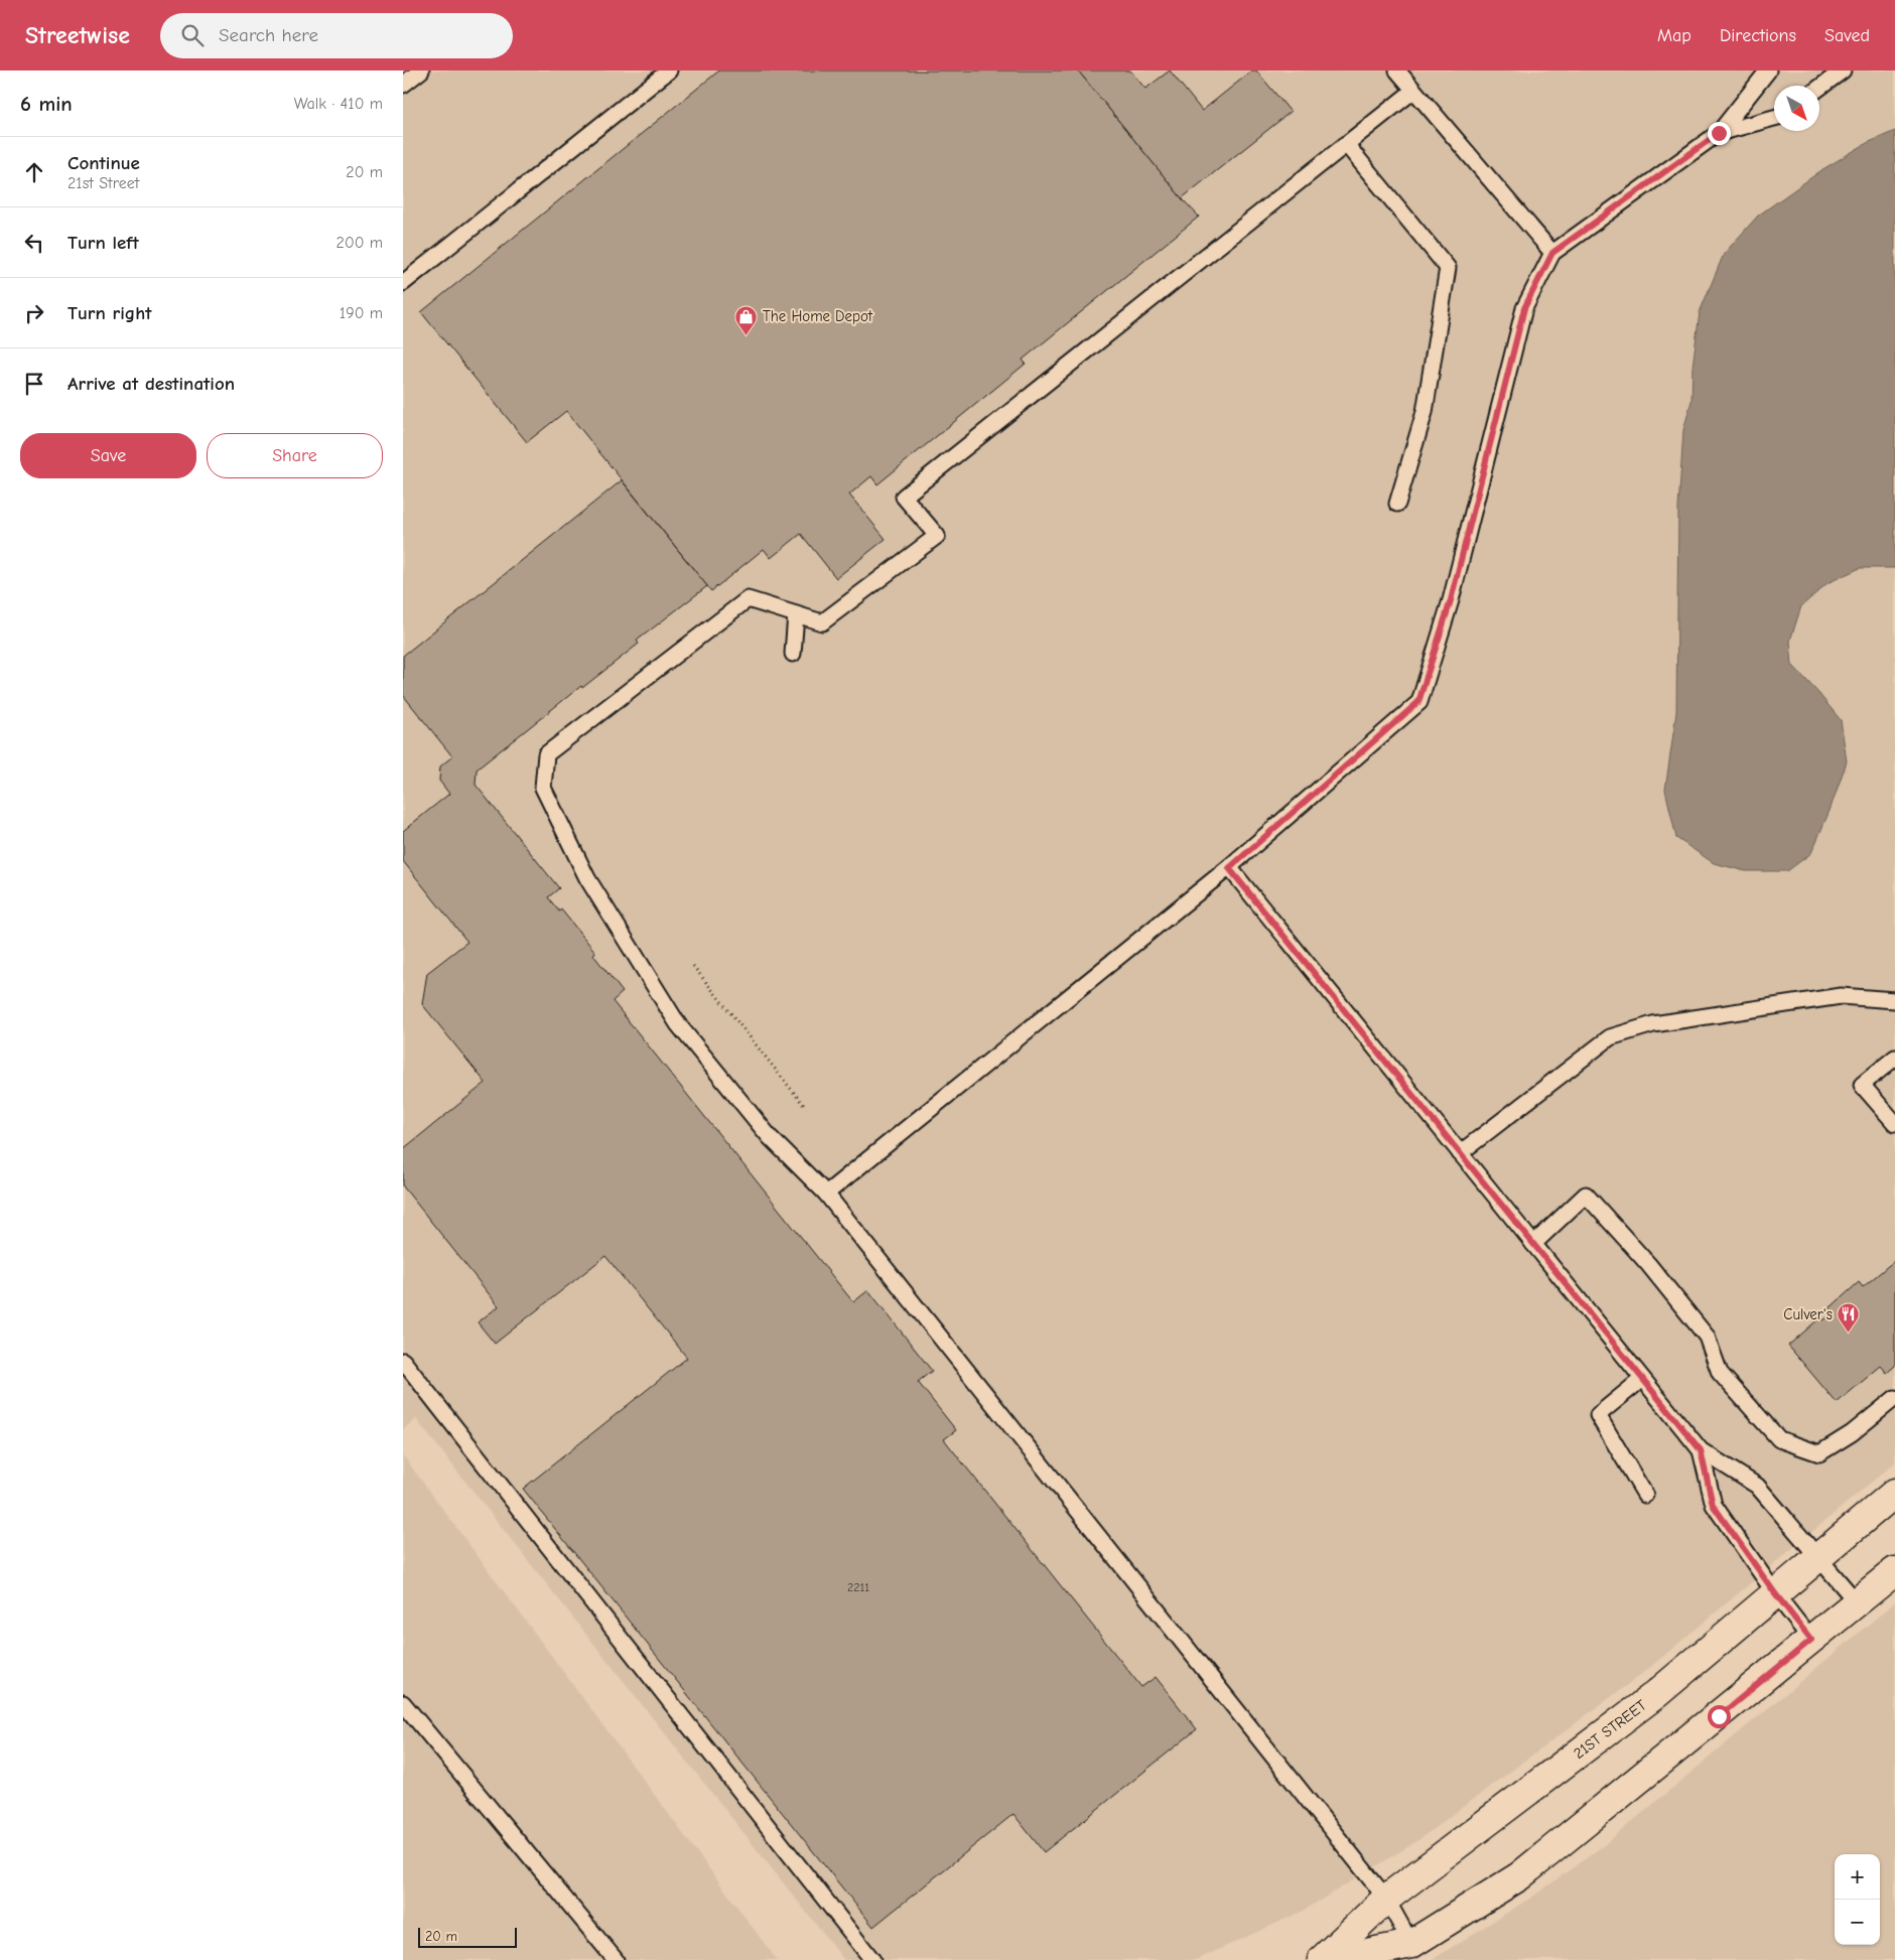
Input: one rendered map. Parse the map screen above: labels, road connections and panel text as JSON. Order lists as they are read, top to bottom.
{
  "streets": {
    "street": ["21ST STREET"]
  },
  "places": {
    "shop": ["The Home Depot"],
    "restaurant": ["Culver's"]
  },
  "house_numbers": ["2211"],
  "scale_bar": "20 m",
  "north": "bottom right",
  "page": {
    "header": "Streetwise",
    "search": "Search here",
    "nav": ["Map", "Directions", "Saved"],
    "heading": ["6 min", "Walk · 410 m"],
    "list": [
      ["Continue", "21st Street", "20 m"],
      ["Turn left", "200 m"],
      ["Turn right", "190 m"],
      "Arrive at destination"
    ],
    "buttons": ["Save", "Share"],
    "map_buttons": ["+", "−"],
    "scale": "20 m"
  }
}
